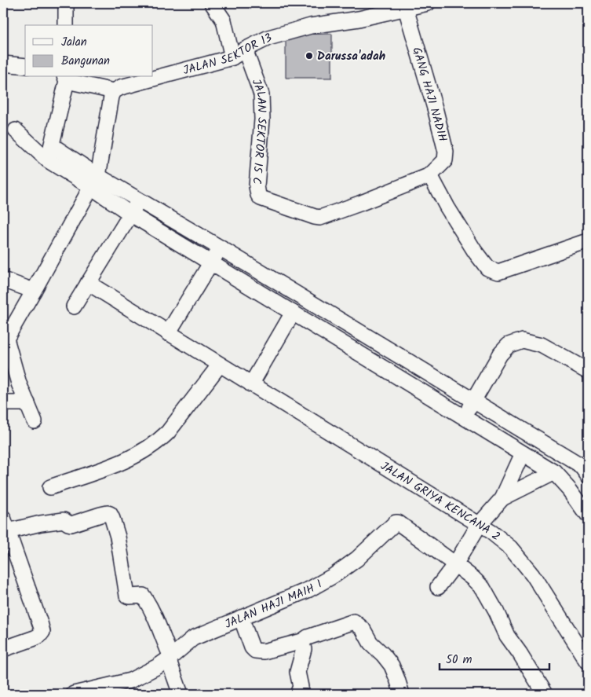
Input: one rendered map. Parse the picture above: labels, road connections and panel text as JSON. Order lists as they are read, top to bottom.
{
  "streets": {
    "street": [
      "JALAN SEKTOR 13",
      "GANG HAJI NADIH",
      "JALAN SEKTOR 15 C",
      "JALAN GRIYA KENCANA 2",
      "JALAN HAJI MAIH I"
    ]
  },
  "crossings": [
    ["JALAN SEKTOR 13", "GANG HAJI NADIH"],
    ["JALAN SEKTOR 13", "JALAN SEKTOR 15 C"],
    ["GANG HAJI NADIH", "JALAN SEKTOR 15 C"]
  ],
  "places": ["Darussa'adah"],
  "legend": ["Jalan", "Bangunan"],
  "scale_bar": "50 m"
}
